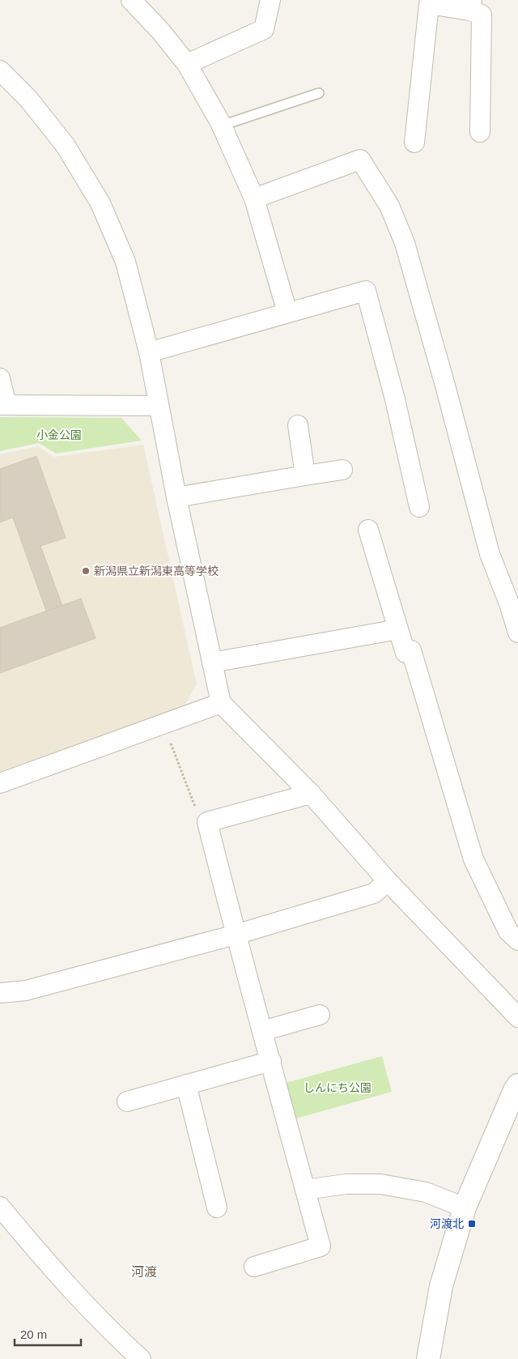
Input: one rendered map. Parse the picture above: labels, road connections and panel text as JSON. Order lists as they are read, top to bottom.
{
  "districts": ["河渡"],
  "parks": ["小金公園", "しんにち公園"],
  "places": {
    "other": ["新潟県立新潟東高等学校"],
    "transit": ["河渡北"]
  },
  "scale_bar": "20 m"
}
